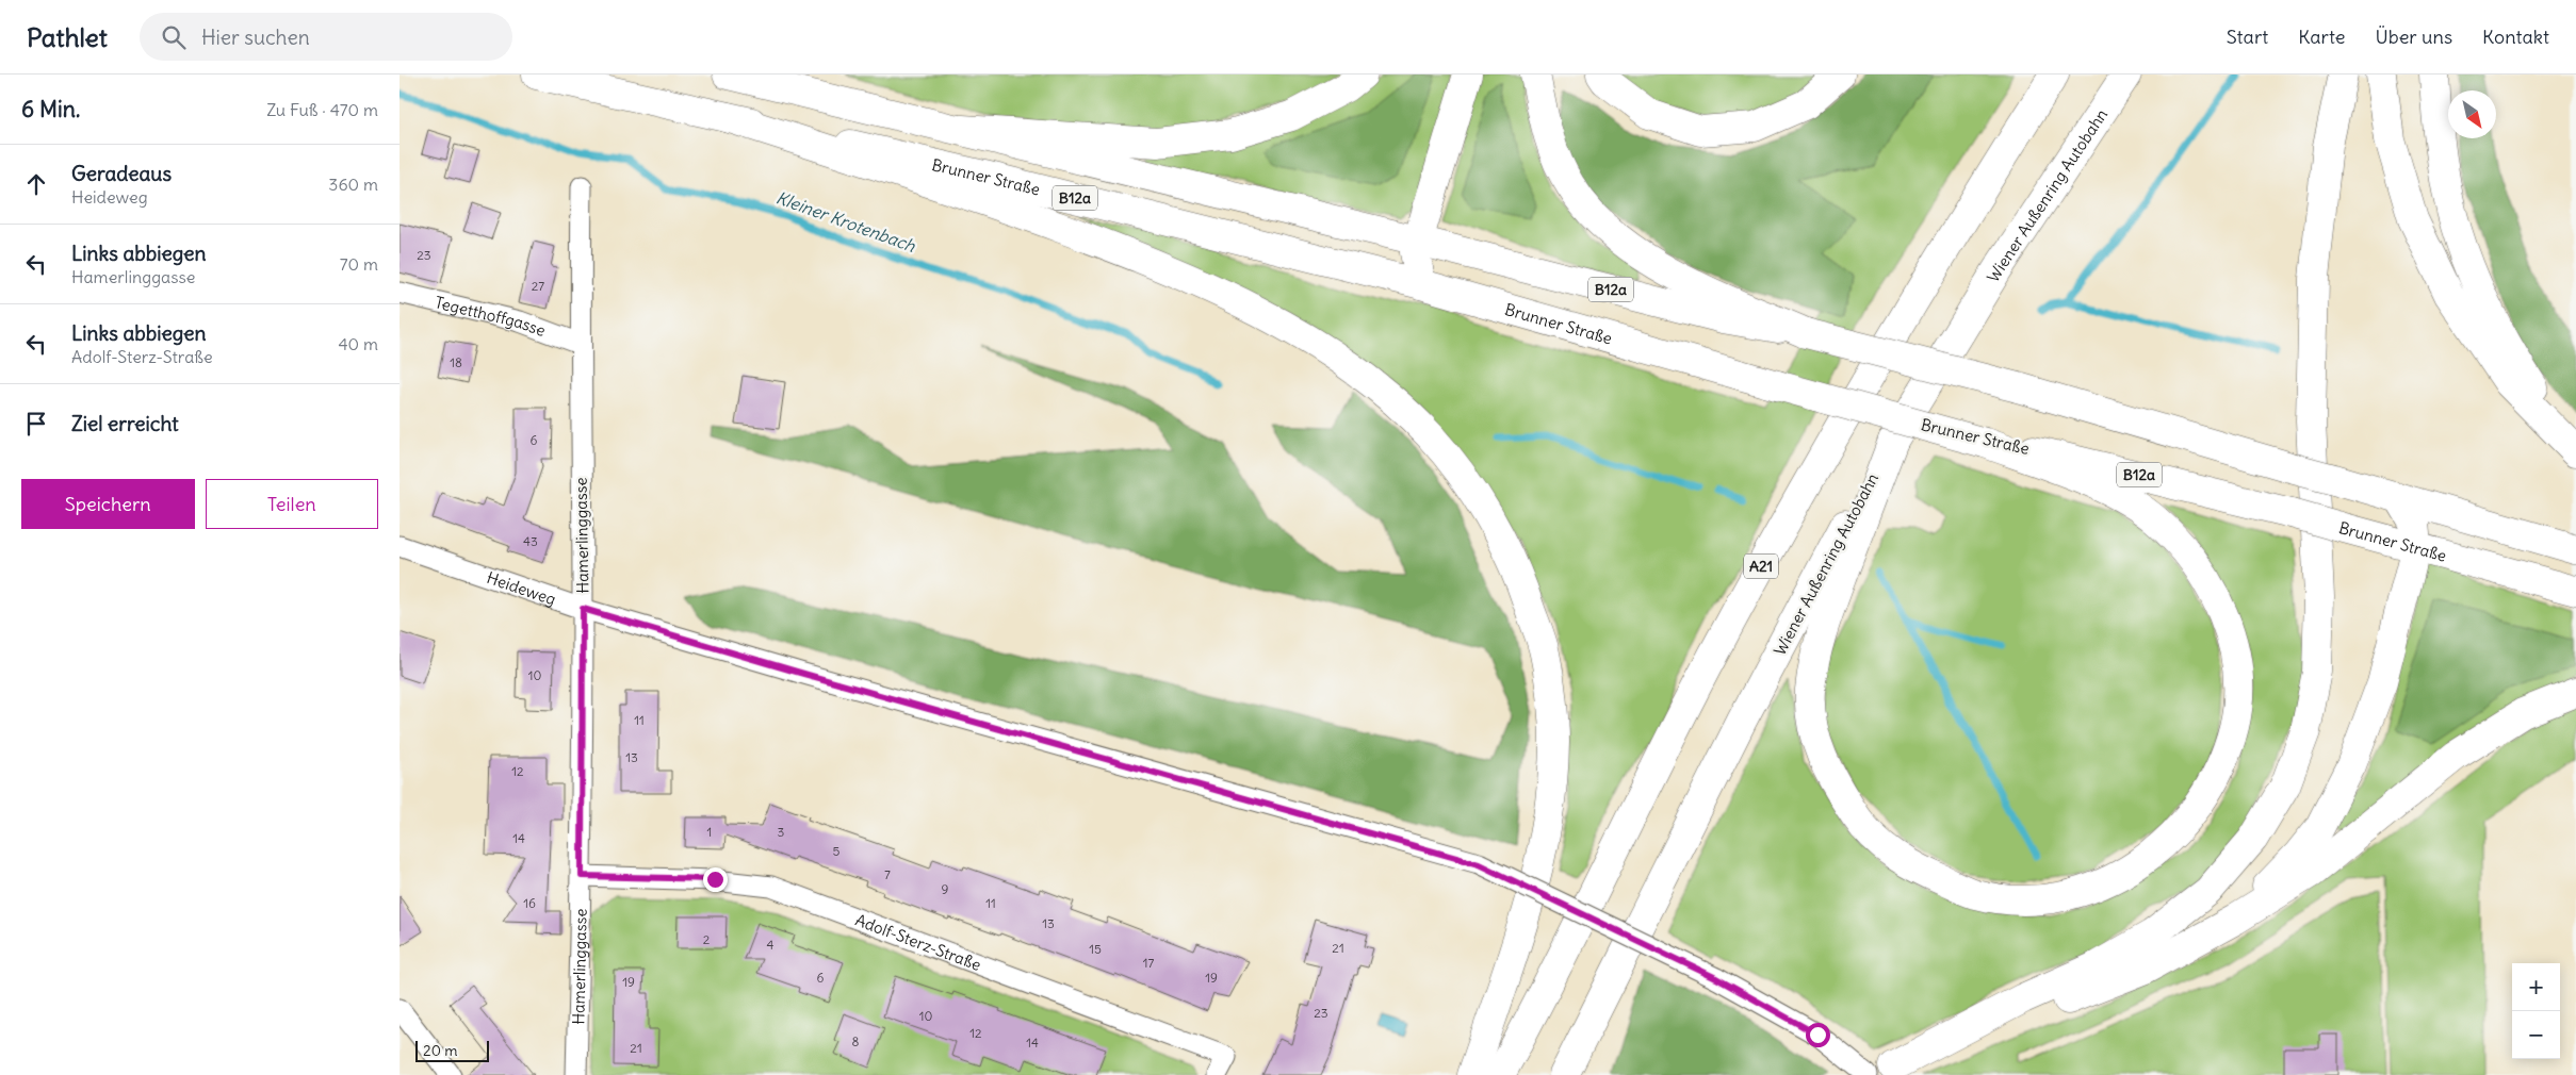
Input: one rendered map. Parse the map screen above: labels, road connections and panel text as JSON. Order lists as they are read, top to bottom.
{
  "streets": {
    "main road": [
      "Brunner Straße",
      "Wiener Außenring Autobahn",
      "B12a",
      "A21"
    ],
    "street": [
      "Tegetthoffgasse",
      "Hamerlinggasse",
      "Heideweg",
      "Adolf-Sterz-Straße"
    ]
  },
  "crossings": [
    ["Tegetthoffgasse", "Hamerlinggasse"],
    ["Hamerlinggasse", "Heideweg"],
    ["Hamerlinggasse", "Adolf-Sterz-Straße"]
  ],
  "water": ["Kleiner Krotenbach"],
  "house_numbers": [
    "23",
    "27",
    "18",
    "6",
    "43",
    "10",
    "11",
    "13",
    "12",
    "1",
    "3",
    "14",
    "5",
    "7",
    "9",
    "16",
    "11",
    "13",
    "2",
    "4",
    "21",
    "15",
    "17",
    "6",
    "19",
    "19",
    "23",
    "10",
    "12",
    "8",
    "14",
    "21"
  ],
  "scale_bar": "20 m",
  "north": "bottom right",
  "page": {
    "header": "Pathlet",
    "search": "Hier suchen",
    "nav": [
      "Start",
      "Karte",
      "Über uns",
      "Kontakt"
    ],
    "heading": ["6 Min.", "Zu Fuß · 470 m"],
    "list": [
      ["Geradeaus", "Heideweg", "360 m"],
      ["Links abbiegen", "Hamerlinggasse", "70 m"],
      ["Links abbiegen", "Adolf-Sterz-Straße", "40 m"],
      "Ziel erreicht"
    ],
    "buttons": ["Speichern", "Teilen"],
    "map_buttons": ["+", "−"],
    "scale": "20 m"
  }
}
